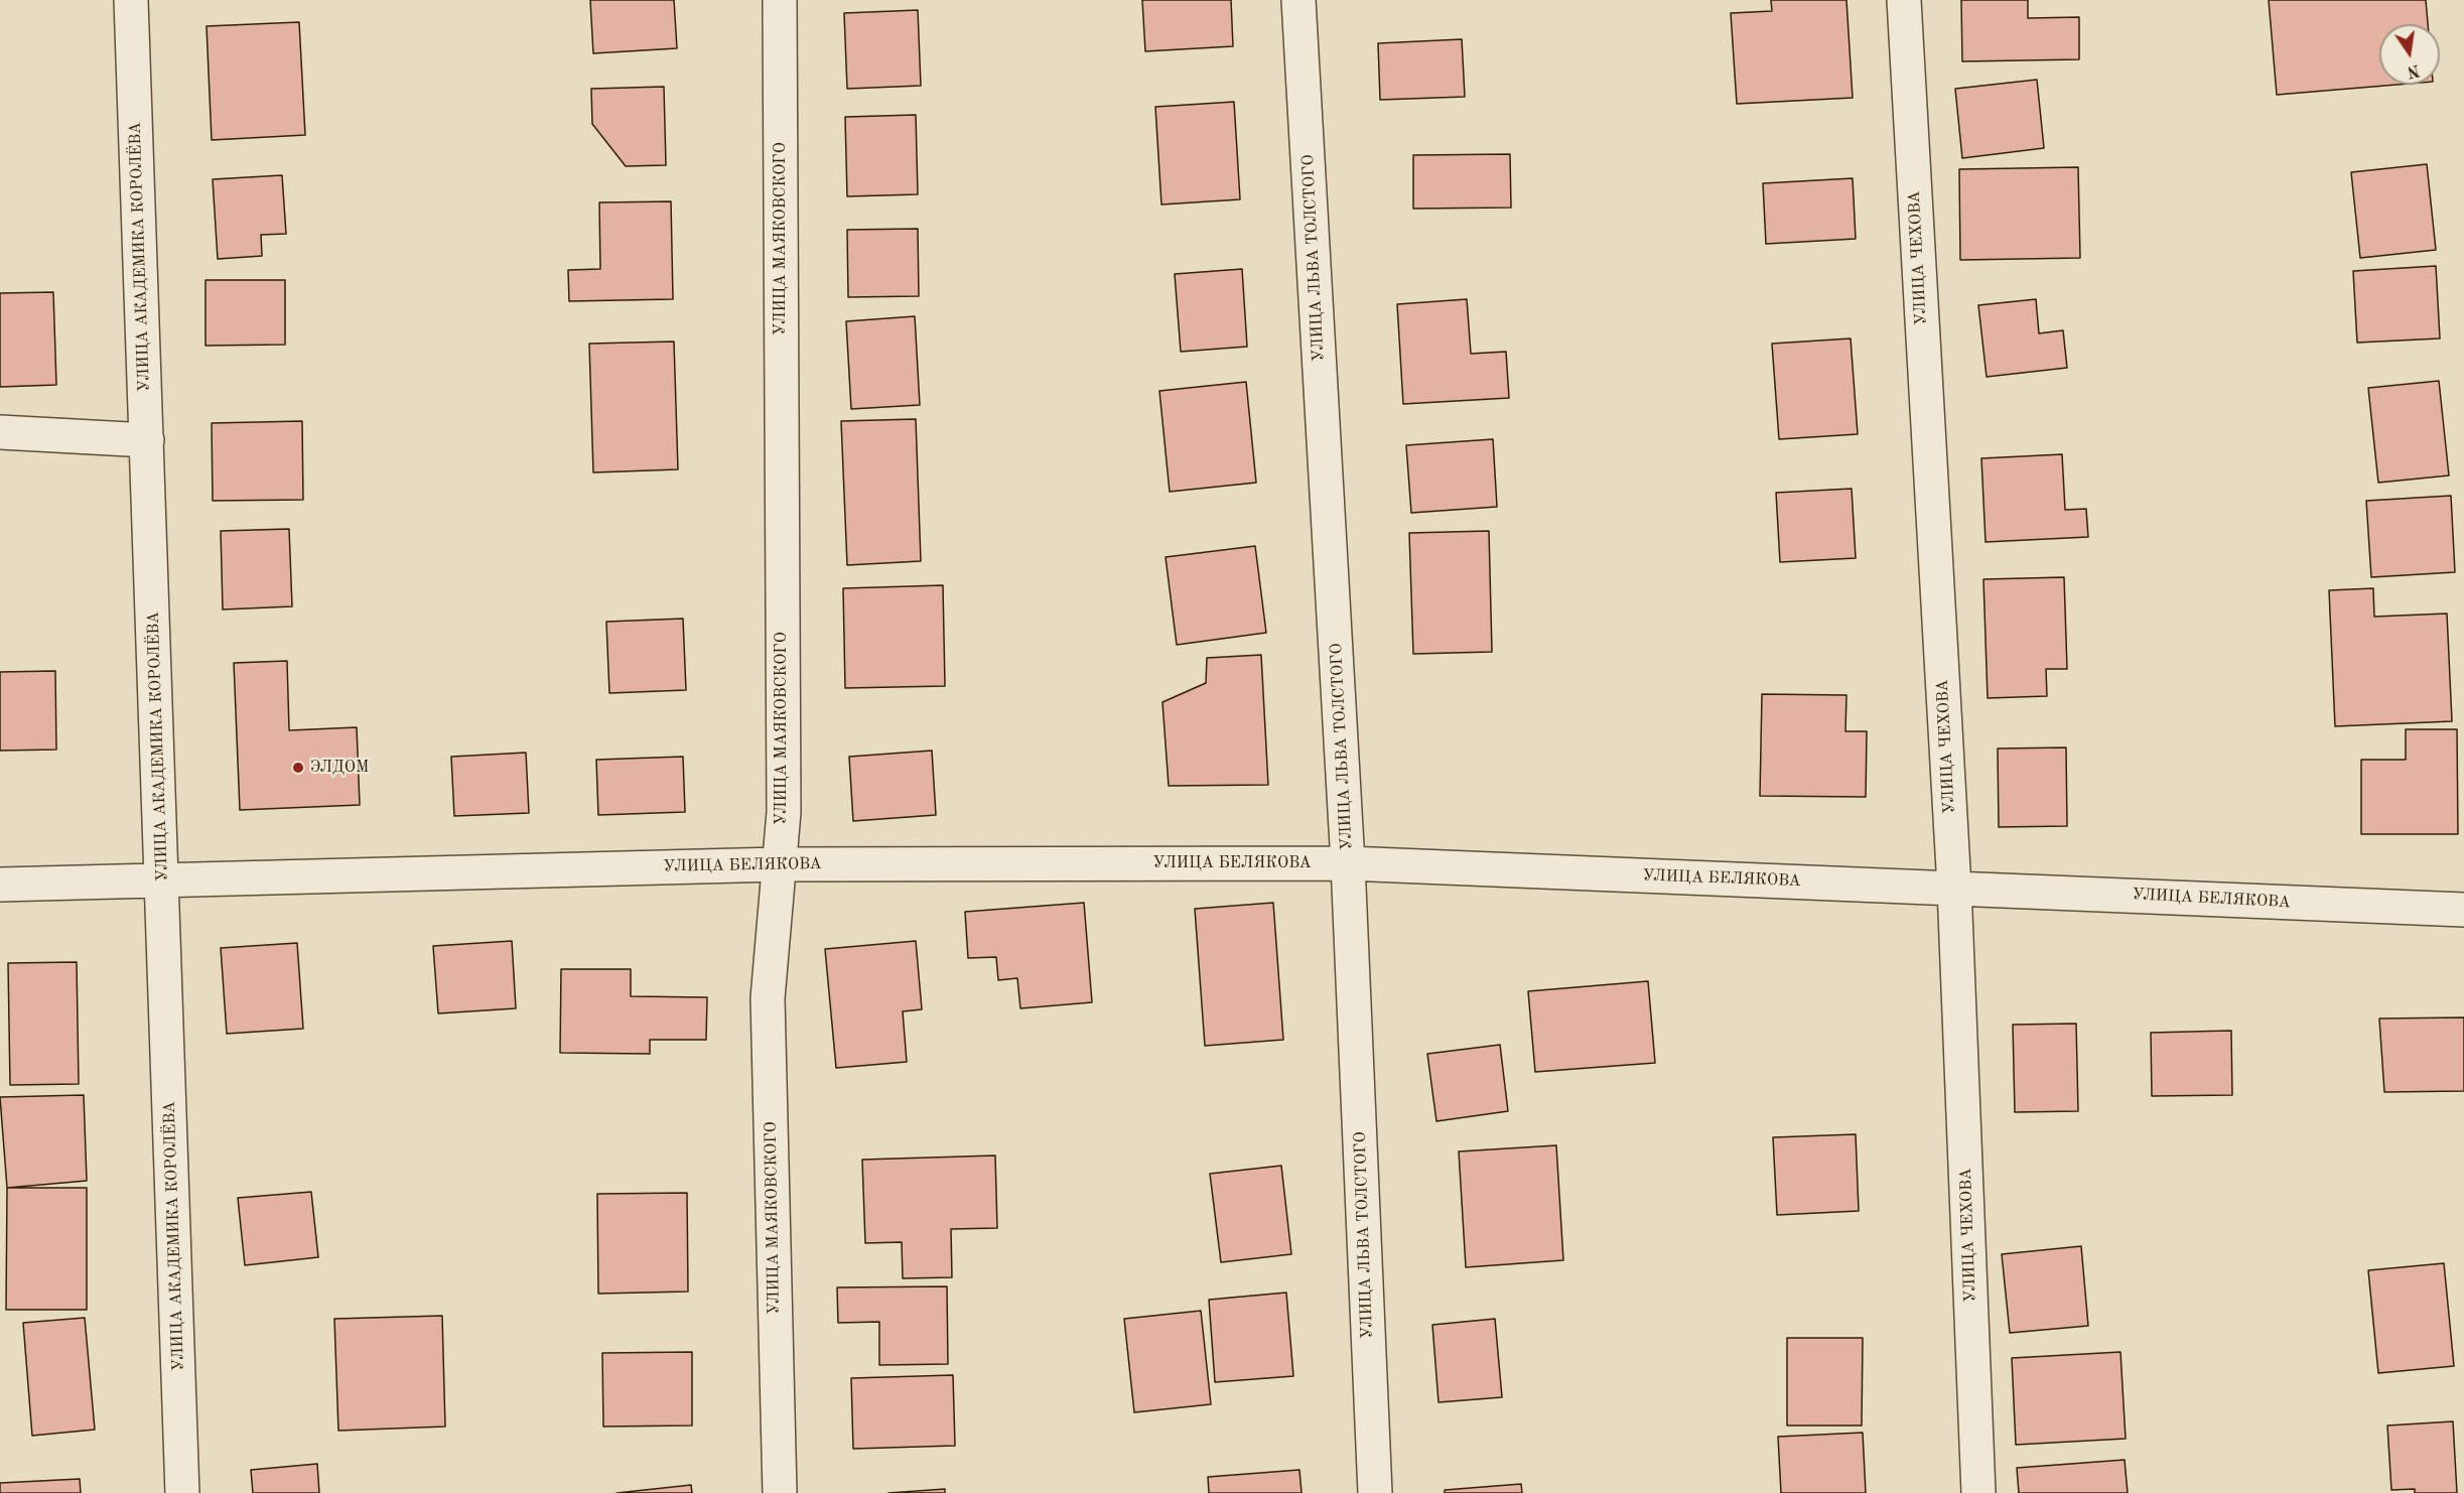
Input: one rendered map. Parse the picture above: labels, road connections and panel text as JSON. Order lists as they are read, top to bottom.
{
  "streets": {
    "street": [
      "УЛИЦА МАЯКОВСКОГО",
      "УЛИЦА АКАДЕМИКА КОРОЛЁВА",
      "УЛИЦА ЛЬВА ТОЛСТОГО",
      "УЛИЦА ЧЕХОВА",
      "УЛИЦА БЕЛЯКОВА"
    ]
  },
  "crossings": [
    ["УЛИЦА МАЯКОВСКОГО", "УЛИЦА БЕЛЯКОВА"],
    ["УЛИЦА АКАДЕМИКА КОРОЛЁВА", "УЛИЦА БЕЛЯКОВА"],
    ["УЛИЦА ЛЬВА ТОЛСТОГО", "УЛИЦА БЕЛЯКОВА"],
    ["УЛИЦА ЧЕХОВА", "УЛИЦА БЕЛЯКОВА"]
  ],
  "places": ["ЭЛДОМ"],
  "north": "bottom"
}
